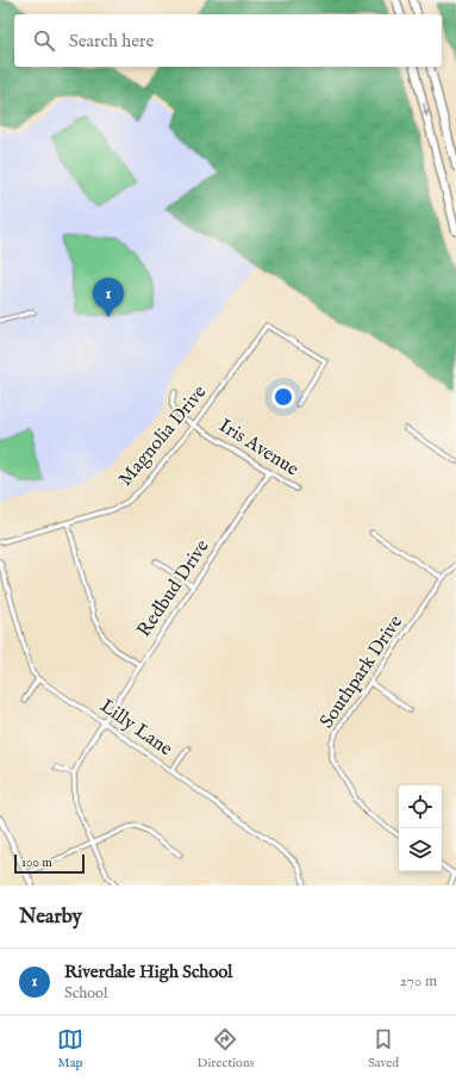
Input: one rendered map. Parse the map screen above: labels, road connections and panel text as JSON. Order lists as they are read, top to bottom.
{
  "streets": {
    "street": [
      "Magnolia Drive",
      "Iris Avenue",
      "Redbud Drive",
      "Southpark Drive",
      "Lilly Lane"
    ]
  },
  "crossings": [
    ["Magnolia Drive", "Iris Avenue"],
    ["Iris Avenue", "Redbud Drive"],
    ["Redbud Drive", "Lilly Lane"]
  ],
  "scale_bar": "100 m",
  "page": {
    "search": "Search here",
    "pins": "1",
    "scale": "100 m",
    "heading": "Nearby",
    "list": [
      {
        "mark": "1",
        "name": "Riverdale High School",
        "note": "School",
        "value": "270 m"
      }
    ],
    "nav": ["Map", "Directions", "Saved"]
  }
}
